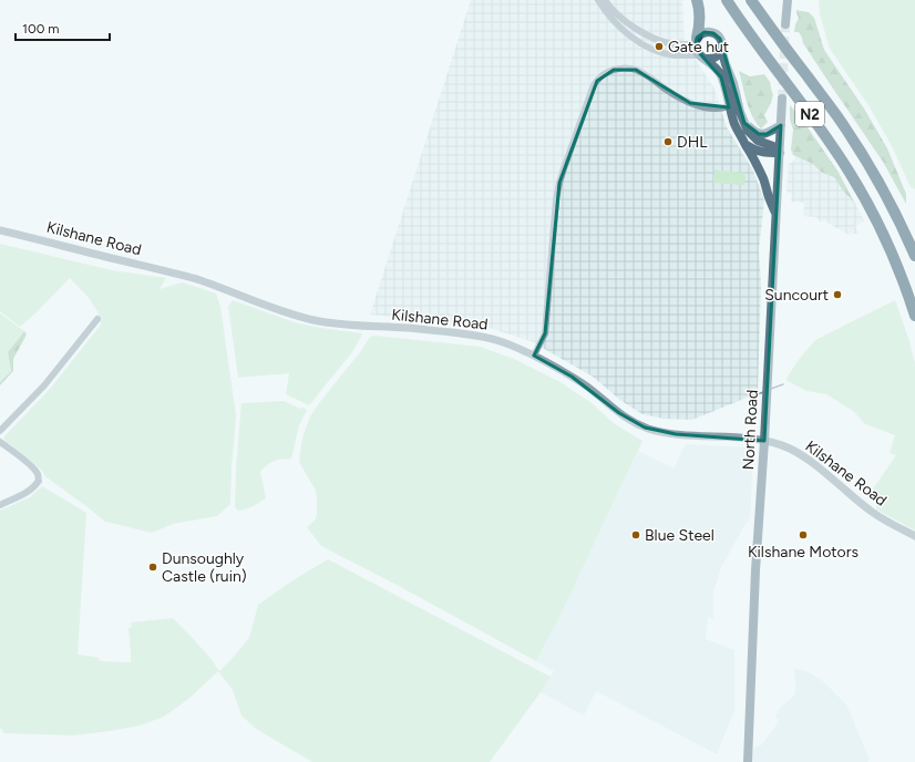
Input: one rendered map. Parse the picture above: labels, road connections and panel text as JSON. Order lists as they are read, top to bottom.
{
  "streets": {
    "highway": ["N2"],
    "main road": ["North Road"],
    "street": ["Kilshane Road"]
  },
  "crossings": [
    ["Kilshane Road", "North Road"]
  ],
  "places": [
    "Gate hut",
    "DHL",
    "Suncourt",
    "Blue Steel",
    "Kilshane Motors",
    "Dunsoughly Castle (ruin)"
  ],
  "scale_bar": "100 m"
}
